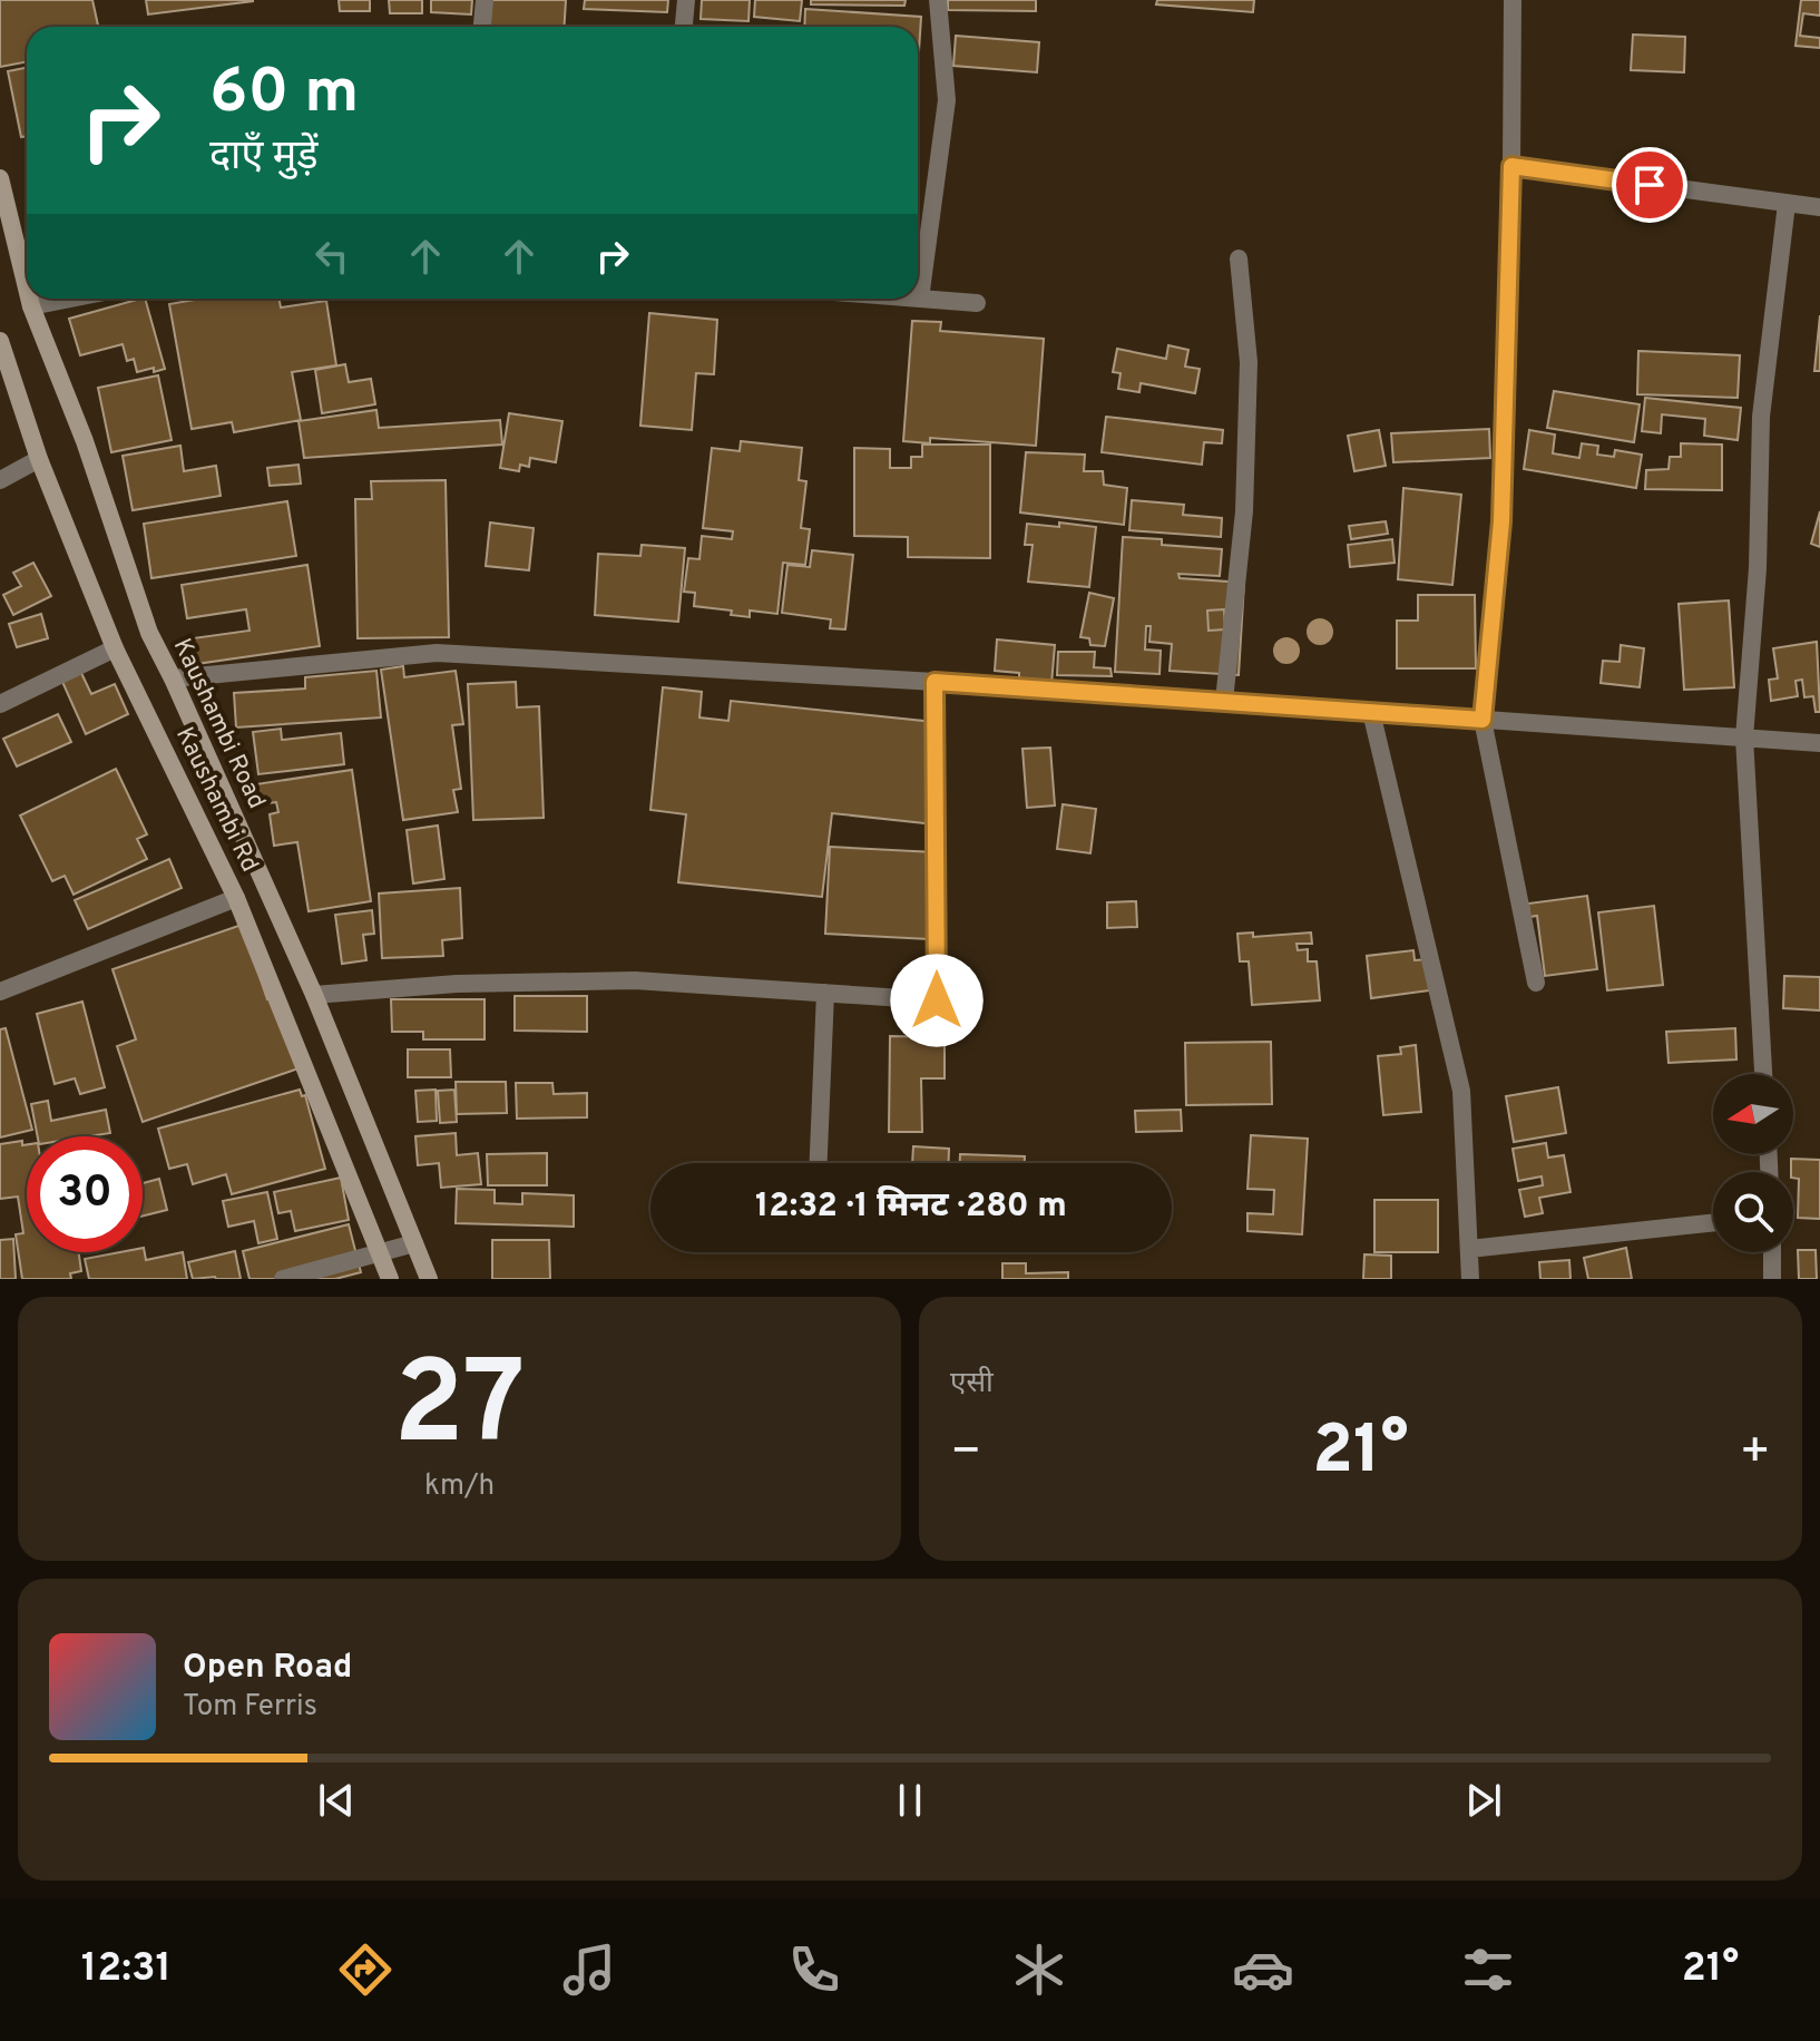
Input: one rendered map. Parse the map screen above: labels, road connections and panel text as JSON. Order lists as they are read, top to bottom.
{
  "streets": {
    "main road": ["Kaushambi Road", "Kaushambi Rd"]
  },
  "north": "left",
  "page": {
    "turn": ["60 m", "दाएँ मुड़ें"],
    "limit": "30",
    "trip": "12:32 · 1 मिनट · 280 m",
    "tile": [
      ["27", "km/h"],
      "एसी"
    ],
    "heat": ["−", "21°", "+"],
    "song": ["Open Road", "Tom Ferris"],
    "tabs": ["12:31", "21°"]
  }
}
